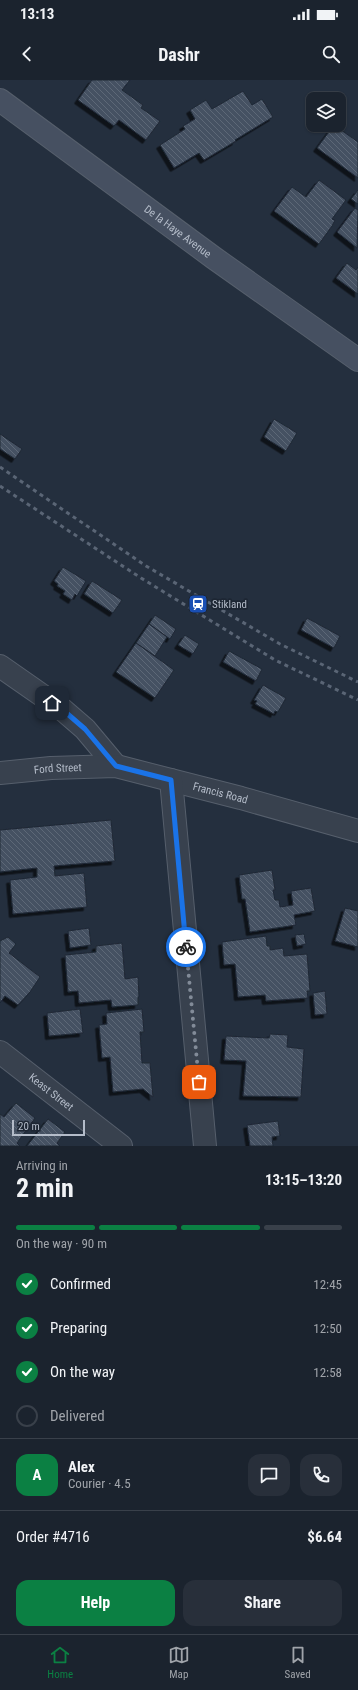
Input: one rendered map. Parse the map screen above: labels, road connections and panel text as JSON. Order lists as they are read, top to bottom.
{
  "streets": {
    "street": [
      "De la Haye Avenue",
      "Ford Street",
      "Francis Road",
      "Keast Street"
    ]
  },
  "crossings": [
    ["Ford Street", "Francis Road"]
  ],
  "places": {
    "station": ["Stikland"]
  },
  "scale_bar": "20 m",
  "page": {
    "status": "13:13",
    "header": "Dashr",
    "scale": "20 m",
    "heading": ["2 min", "Arriving in", "13:15–13:20"],
    "panel": [
      "Alex",
      "Courier · 4.5",
      "Order #4716",
      "$6.64"
    ],
    "bar": "On the way · 90 m",
    "list": [
      ["Confirmed", "12:45"],
      ["Preparing", "12:50"],
      ["On the way", "12:58"],
      "Delivered"
    ],
    "round": "A",
    "buttons": ["Help", "Share"],
    "tabs": ["Home", "Map", "Saved"]
  }
}
